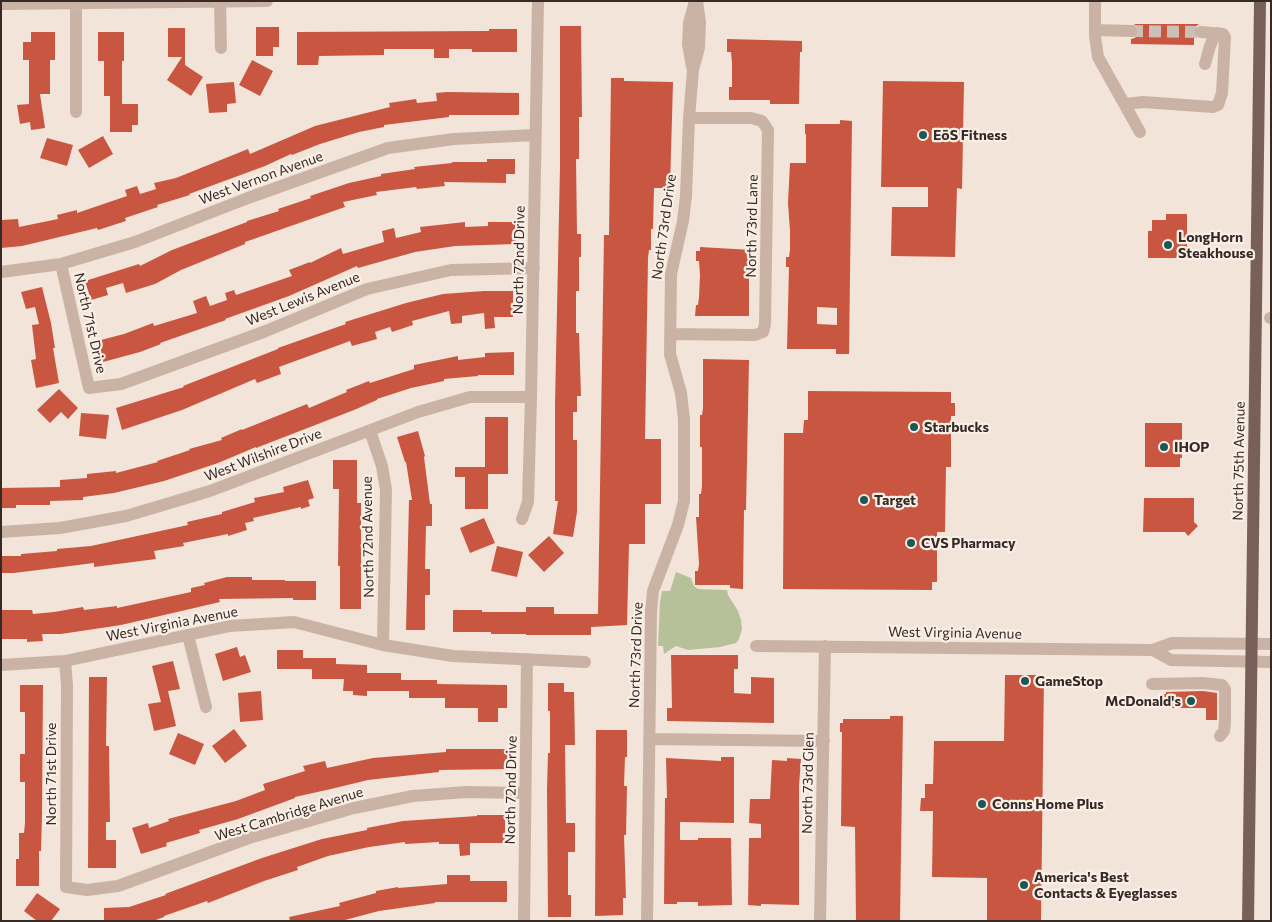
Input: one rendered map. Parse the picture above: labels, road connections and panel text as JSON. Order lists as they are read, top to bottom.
{
  "streets": {
    "main road": ["North 75th Avenue"],
    "street": [
      "West Vernon Avenue",
      "North 73rd Lane",
      "North 73rd Drive",
      "North 72nd Drive",
      "West Lewis Avenue",
      "North 71st Drive",
      "West Wilshire Drive",
      "North 72nd Avenue",
      "West Virginia Avenue",
      "North 73rd Glen",
      "West Cambridge Avenue"
    ]
  },
  "crossings": [
    ["West Vernon Avenue", "North 72nd Drive"],
    ["West Vernon Avenue", "North 71st Drive"],
    ["North 73rd Lane", "North 73rd Drive"],
    ["North 72nd Drive", "West Lewis Avenue"],
    ["North 72nd Drive", "West Wilshire Drive"],
    ["North 72nd Drive", "West Virginia Avenue"],
    ["North 72nd Drive", "West Cambridge Avenue"],
    ["West Lewis Avenue", "North 71st Drive"],
    ["North 71st Drive", "West Virginia Avenue"],
    ["North 71st Drive", "West Cambridge Avenue"],
    ["West Wilshire Drive", "North 72nd Avenue"],
    ["North 75th Avenue", "West Virginia Avenue"],
    ["North 72nd Avenue", "West Virginia Avenue"],
    ["West Virginia Avenue", "North 73rd Glen"]
  ],
  "places": [
    "EōS Fitness",
    "LongHorn Steakhouse",
    "Starbucks",
    "IHOP",
    "Target",
    "CVS Pharmacy",
    "GameStop",
    "McDonald's",
    "Conns Home Plus",
    "America's Best Contacts & Eyeglasses"
  ]
}
